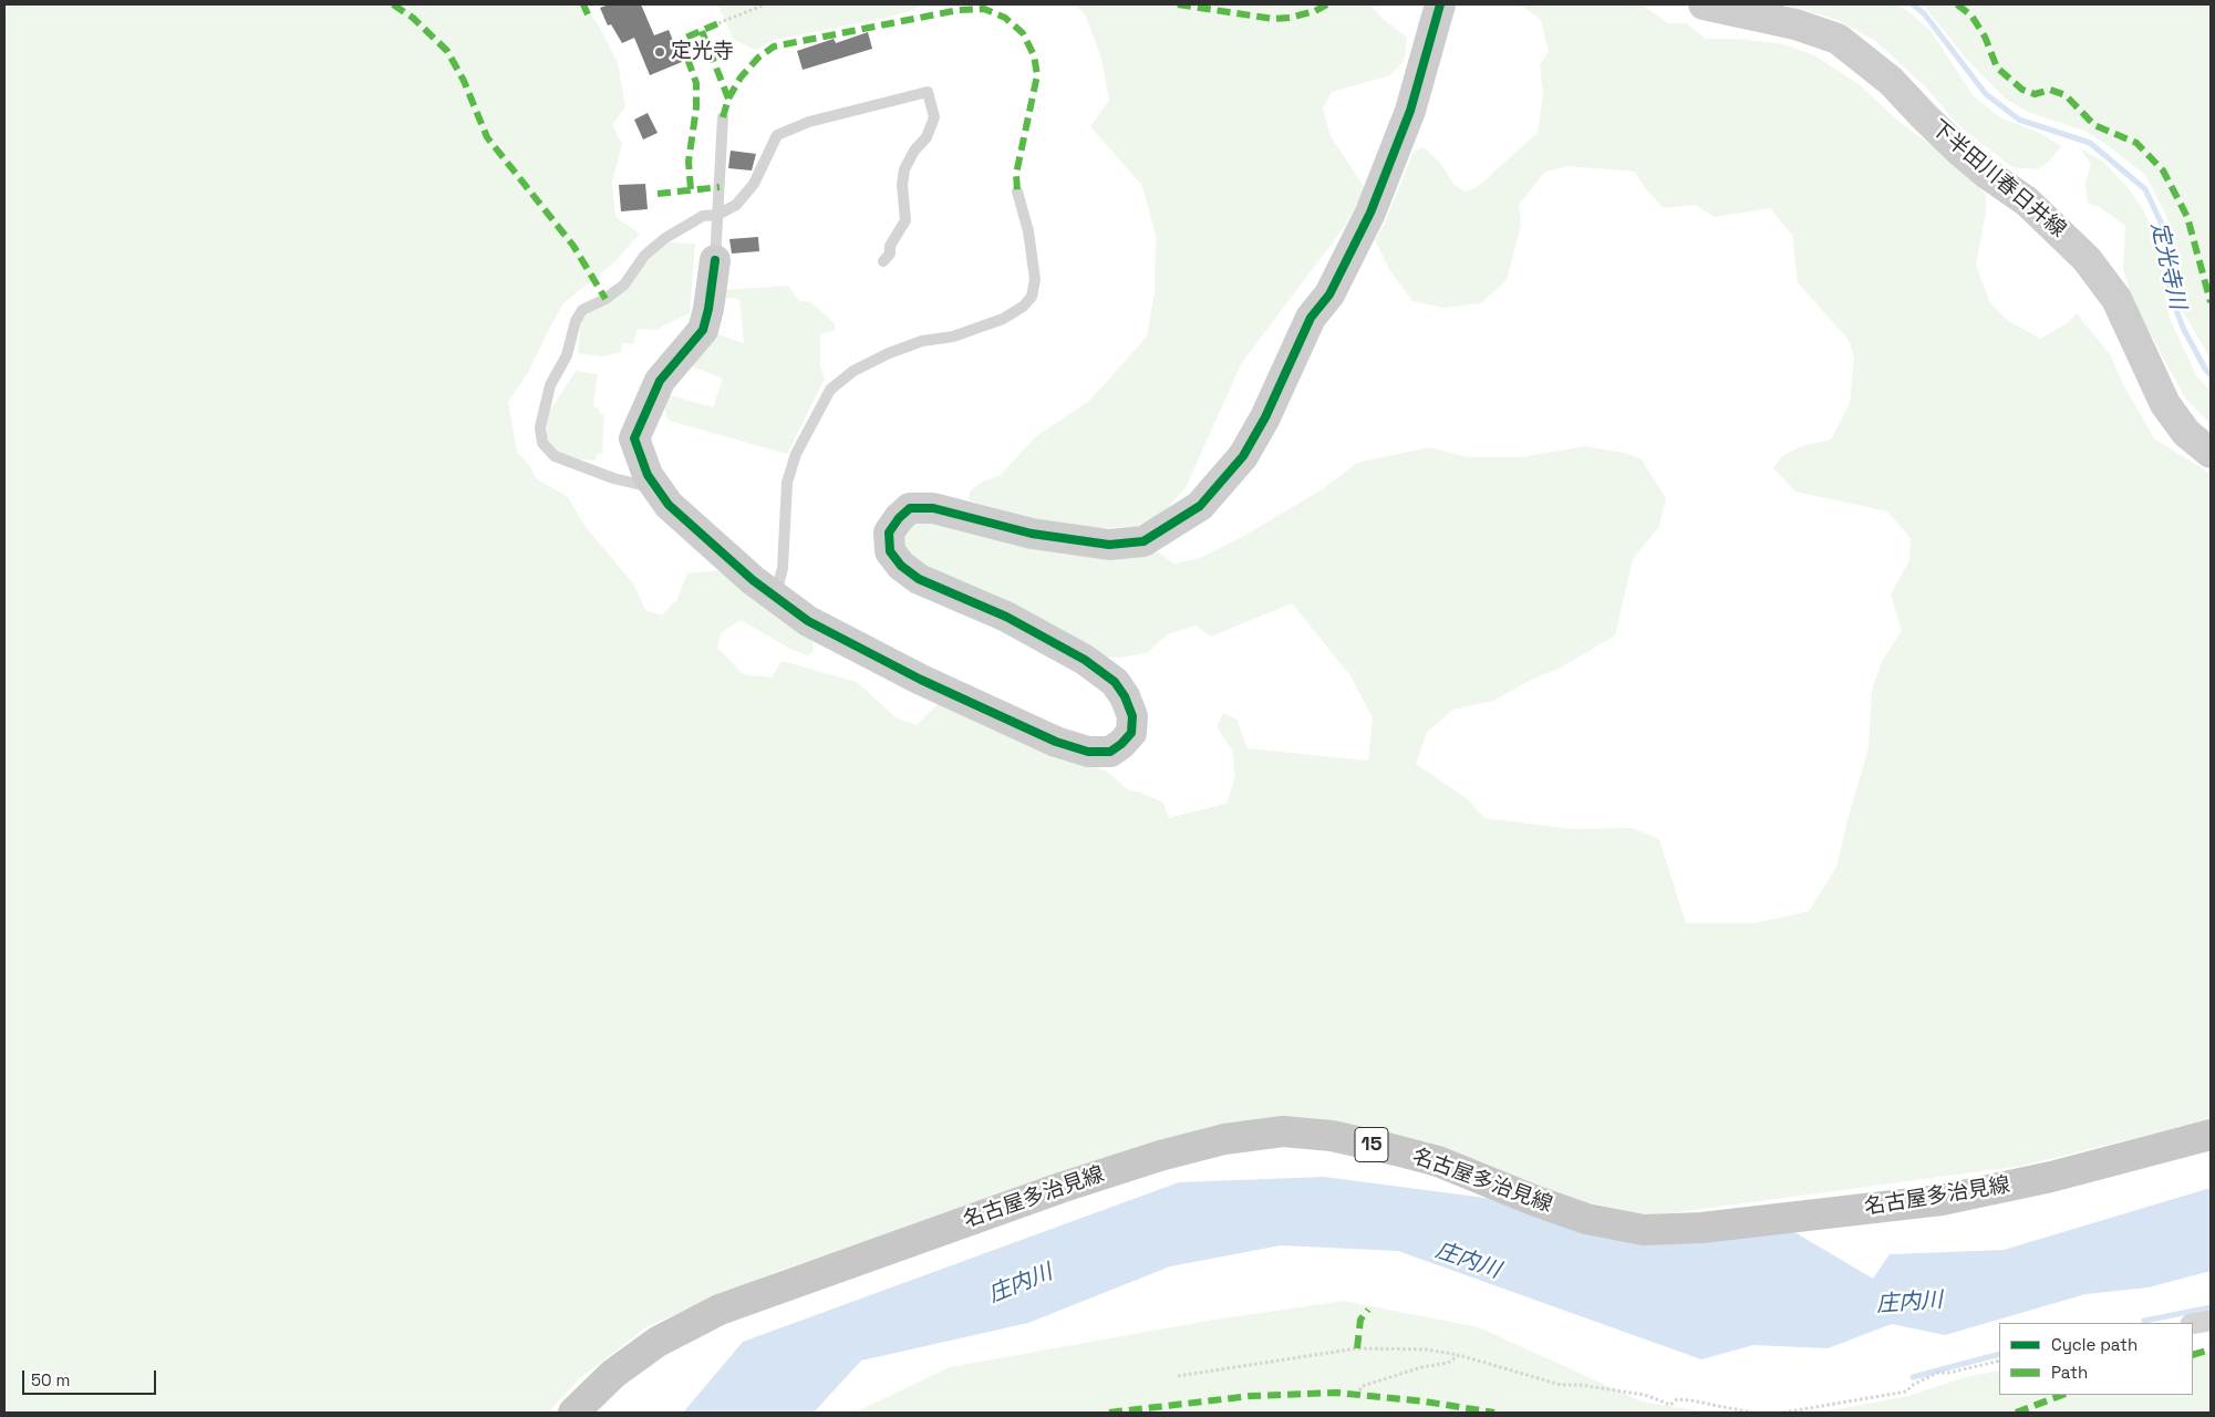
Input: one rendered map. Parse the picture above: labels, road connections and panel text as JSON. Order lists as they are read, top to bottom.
{
  "streets": {
    "main road": ["15", "名古屋多治見線"],
    "street": ["下半田川春日井線"]
  },
  "water": ["定光寺川", "庄内川"],
  "places": ["定光寺"],
  "legend": ["Cycle path", "Path"],
  "scale_bar": "50 m"
}
